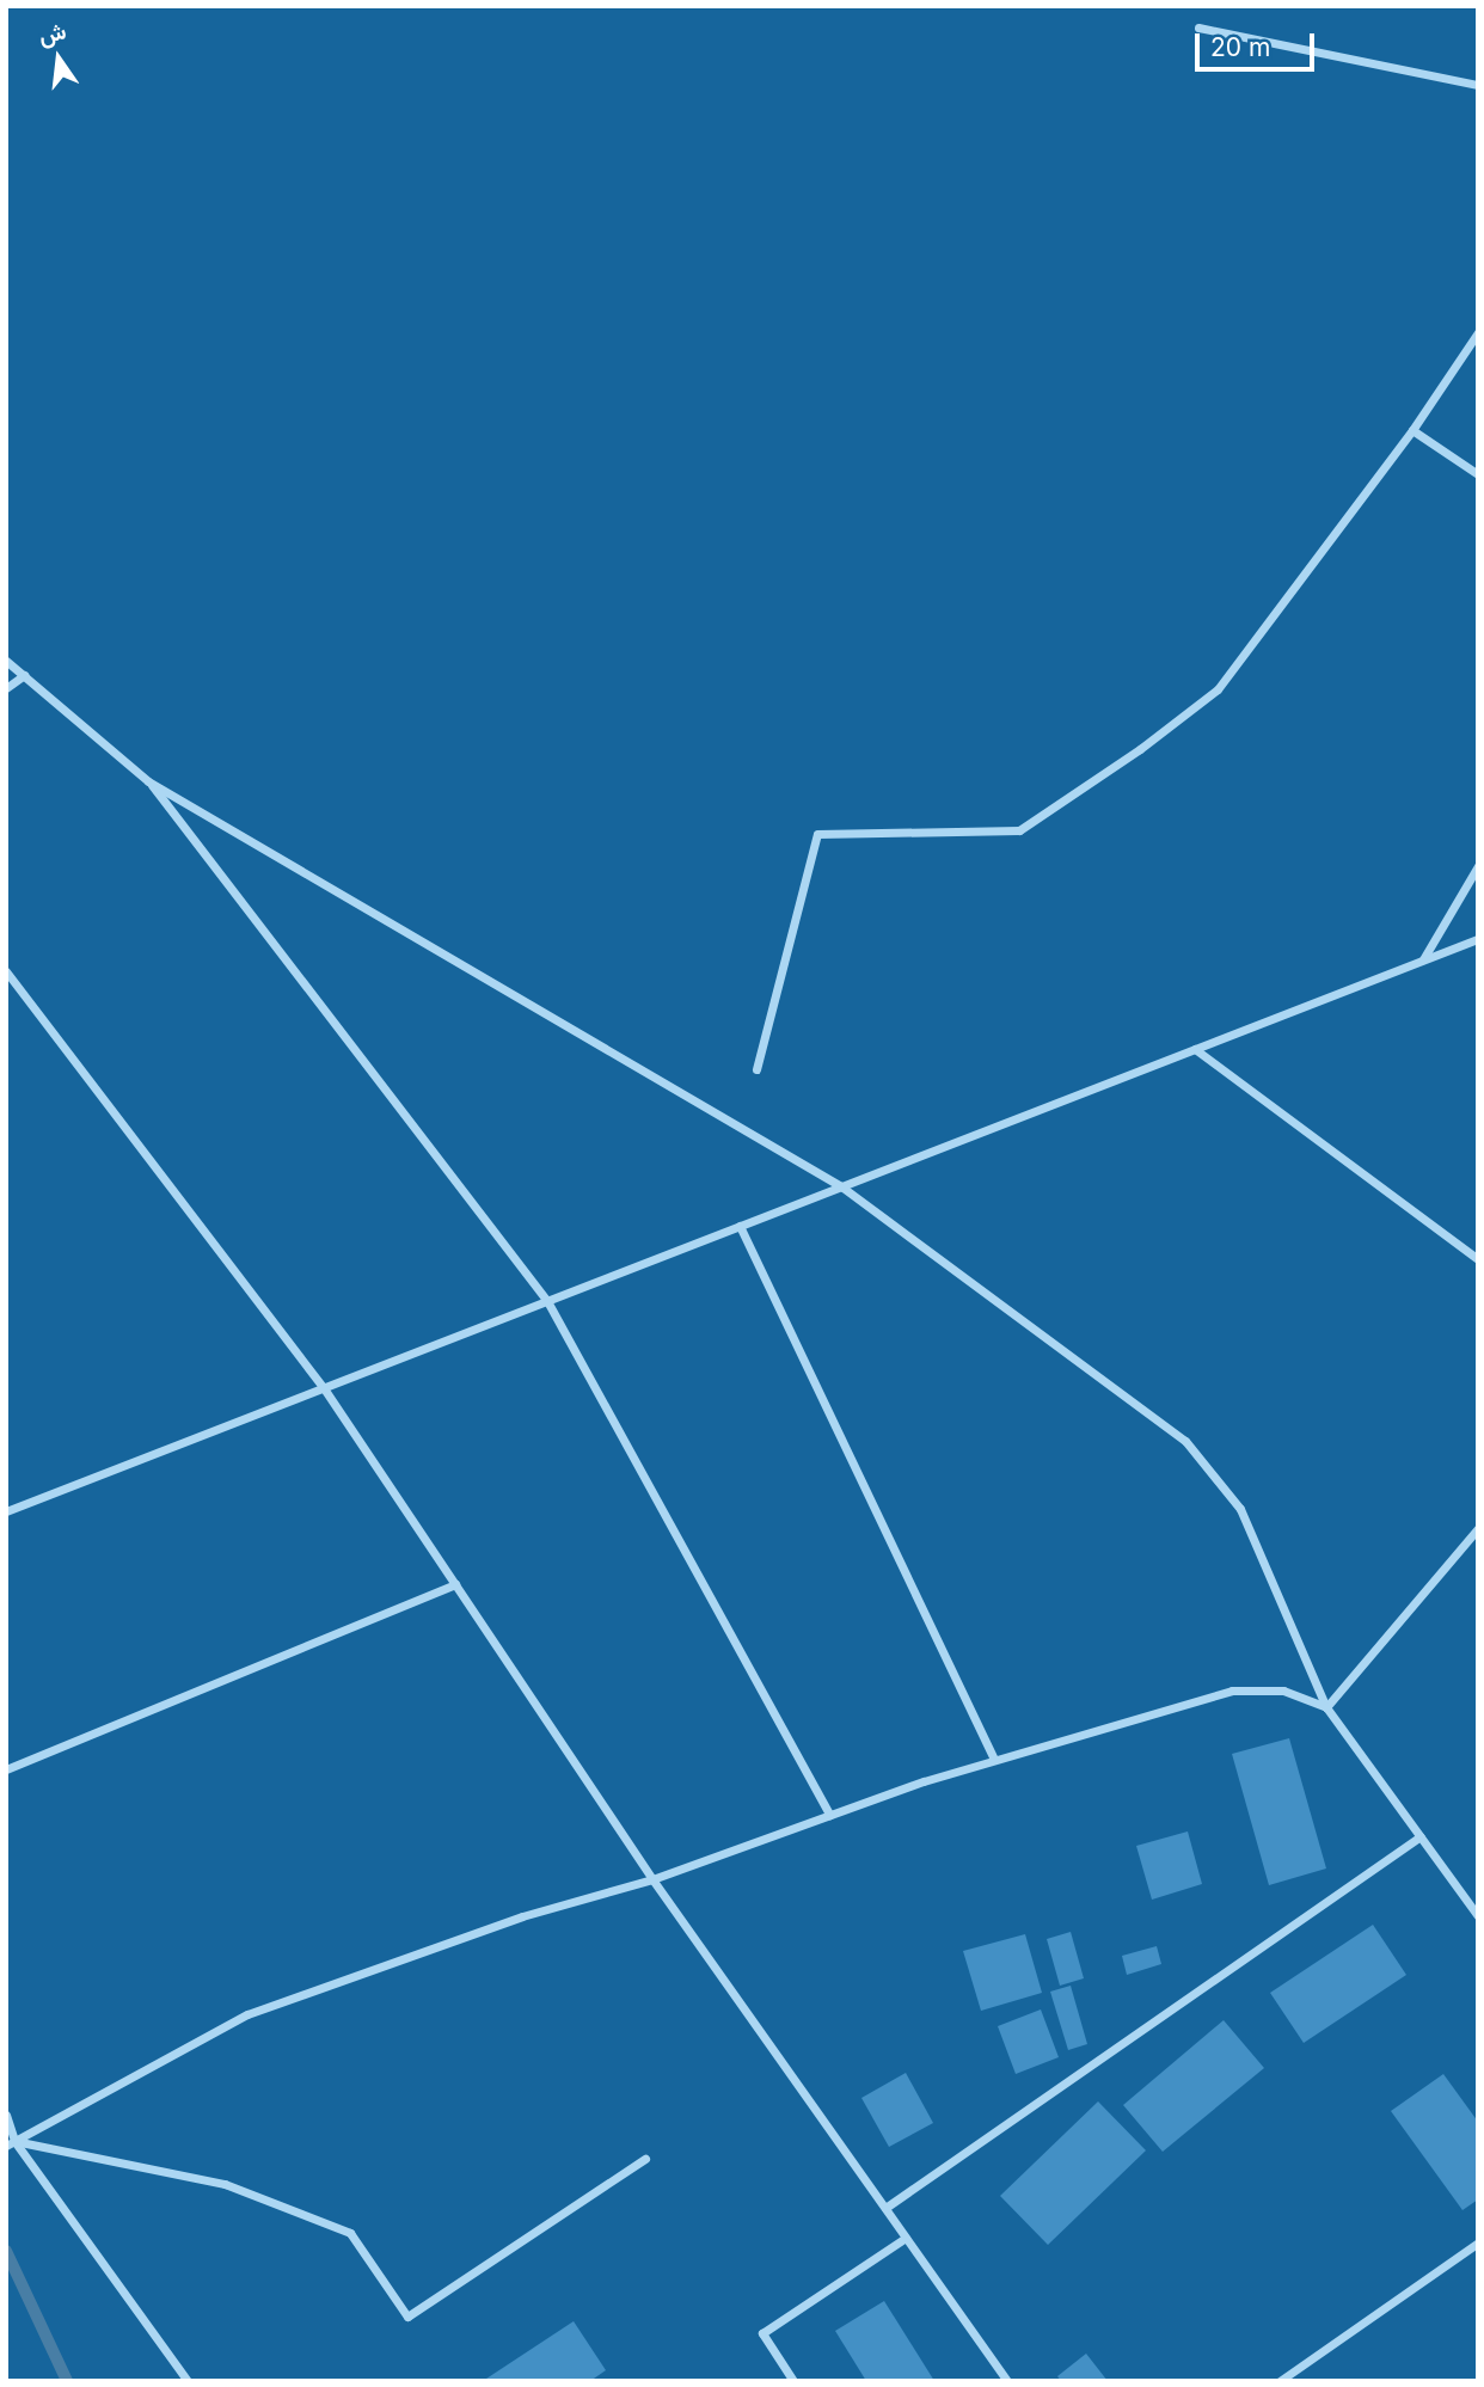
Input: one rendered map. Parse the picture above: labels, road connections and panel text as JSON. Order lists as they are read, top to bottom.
{
  "scale_bar": "20 m",
  "north": "top"
}
